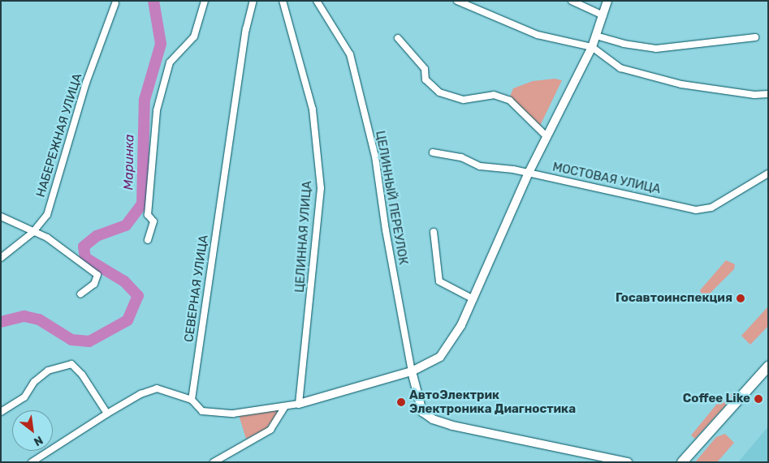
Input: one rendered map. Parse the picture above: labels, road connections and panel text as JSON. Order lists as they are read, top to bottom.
{
  "streets": {
    "street": [
      "НАБЕРЕЖНАЯ УЛИЦА",
      "МОСТОВАЯ УЛИЦА",
      "ЦЕЛИННЫЙ ПЕРЕУЛОК",
      "ЦЕЛИННАЯ УЛИЦА",
      "СЕВЕРНАЯ УЛИЦА"
    ]
  },
  "water": ["Маринка"],
  "places": ["Госавтоинспекция", "Coffee Like", "АвтоЭлектрик Электроника Диагностика"],
  "north": "bottom right"
}
